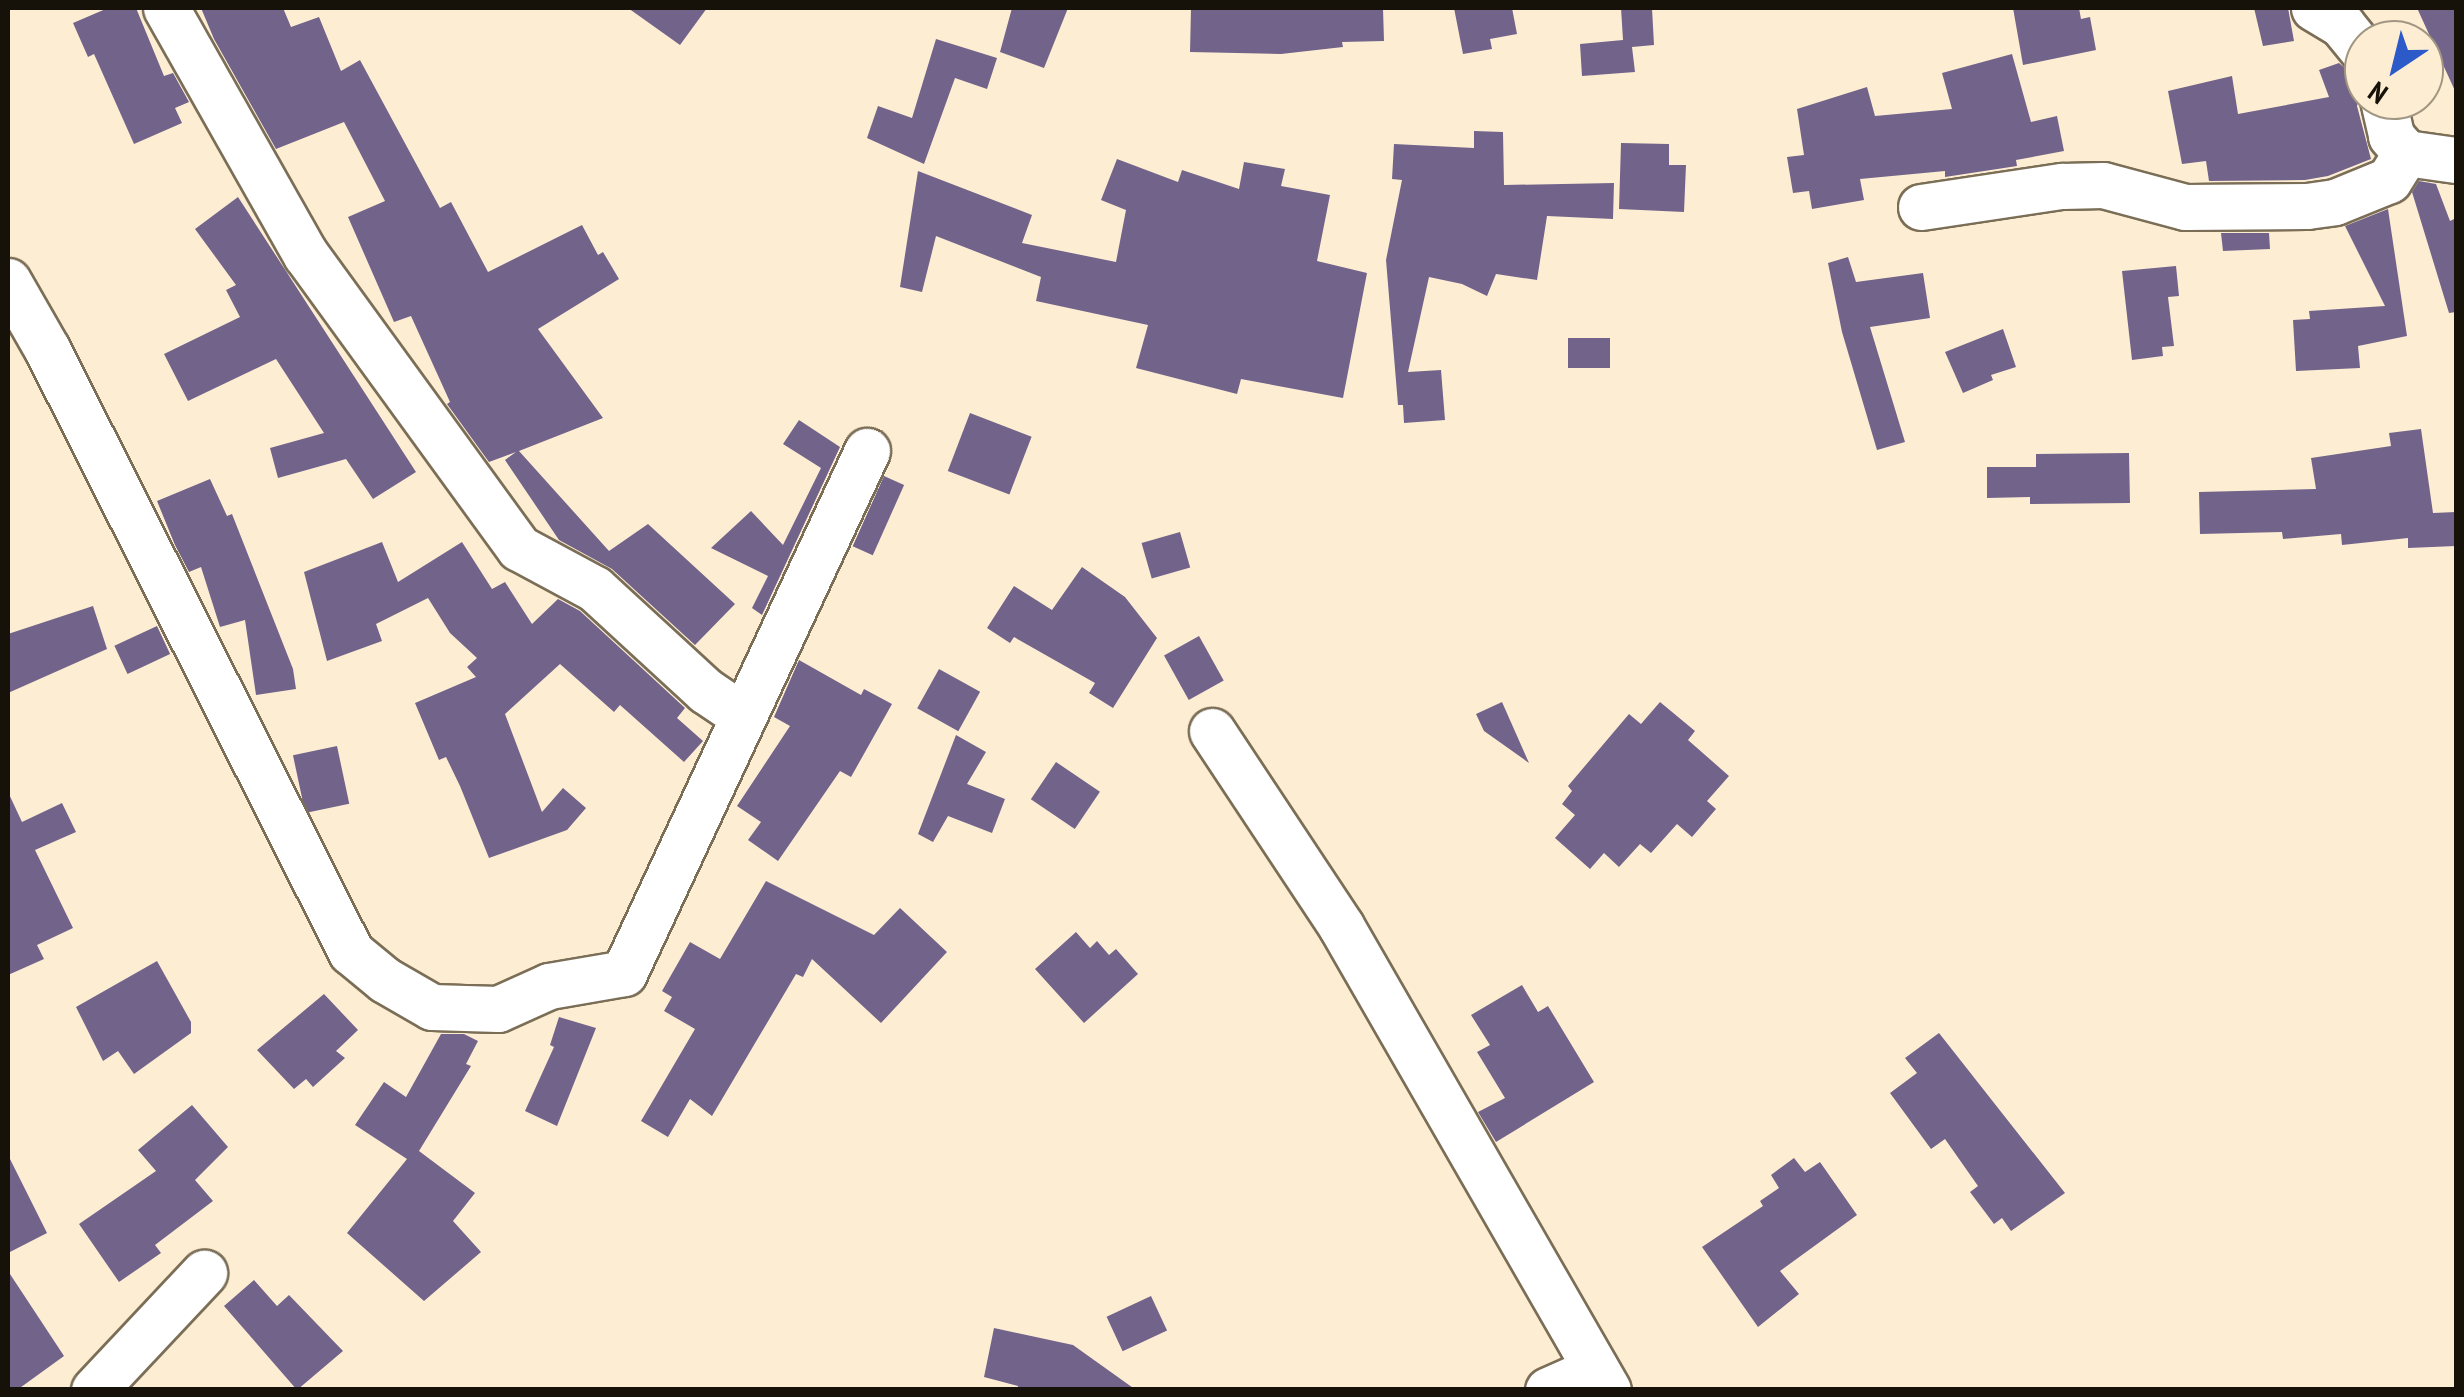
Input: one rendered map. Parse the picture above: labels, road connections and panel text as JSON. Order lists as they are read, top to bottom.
{
  "north": "bottom left"
}
